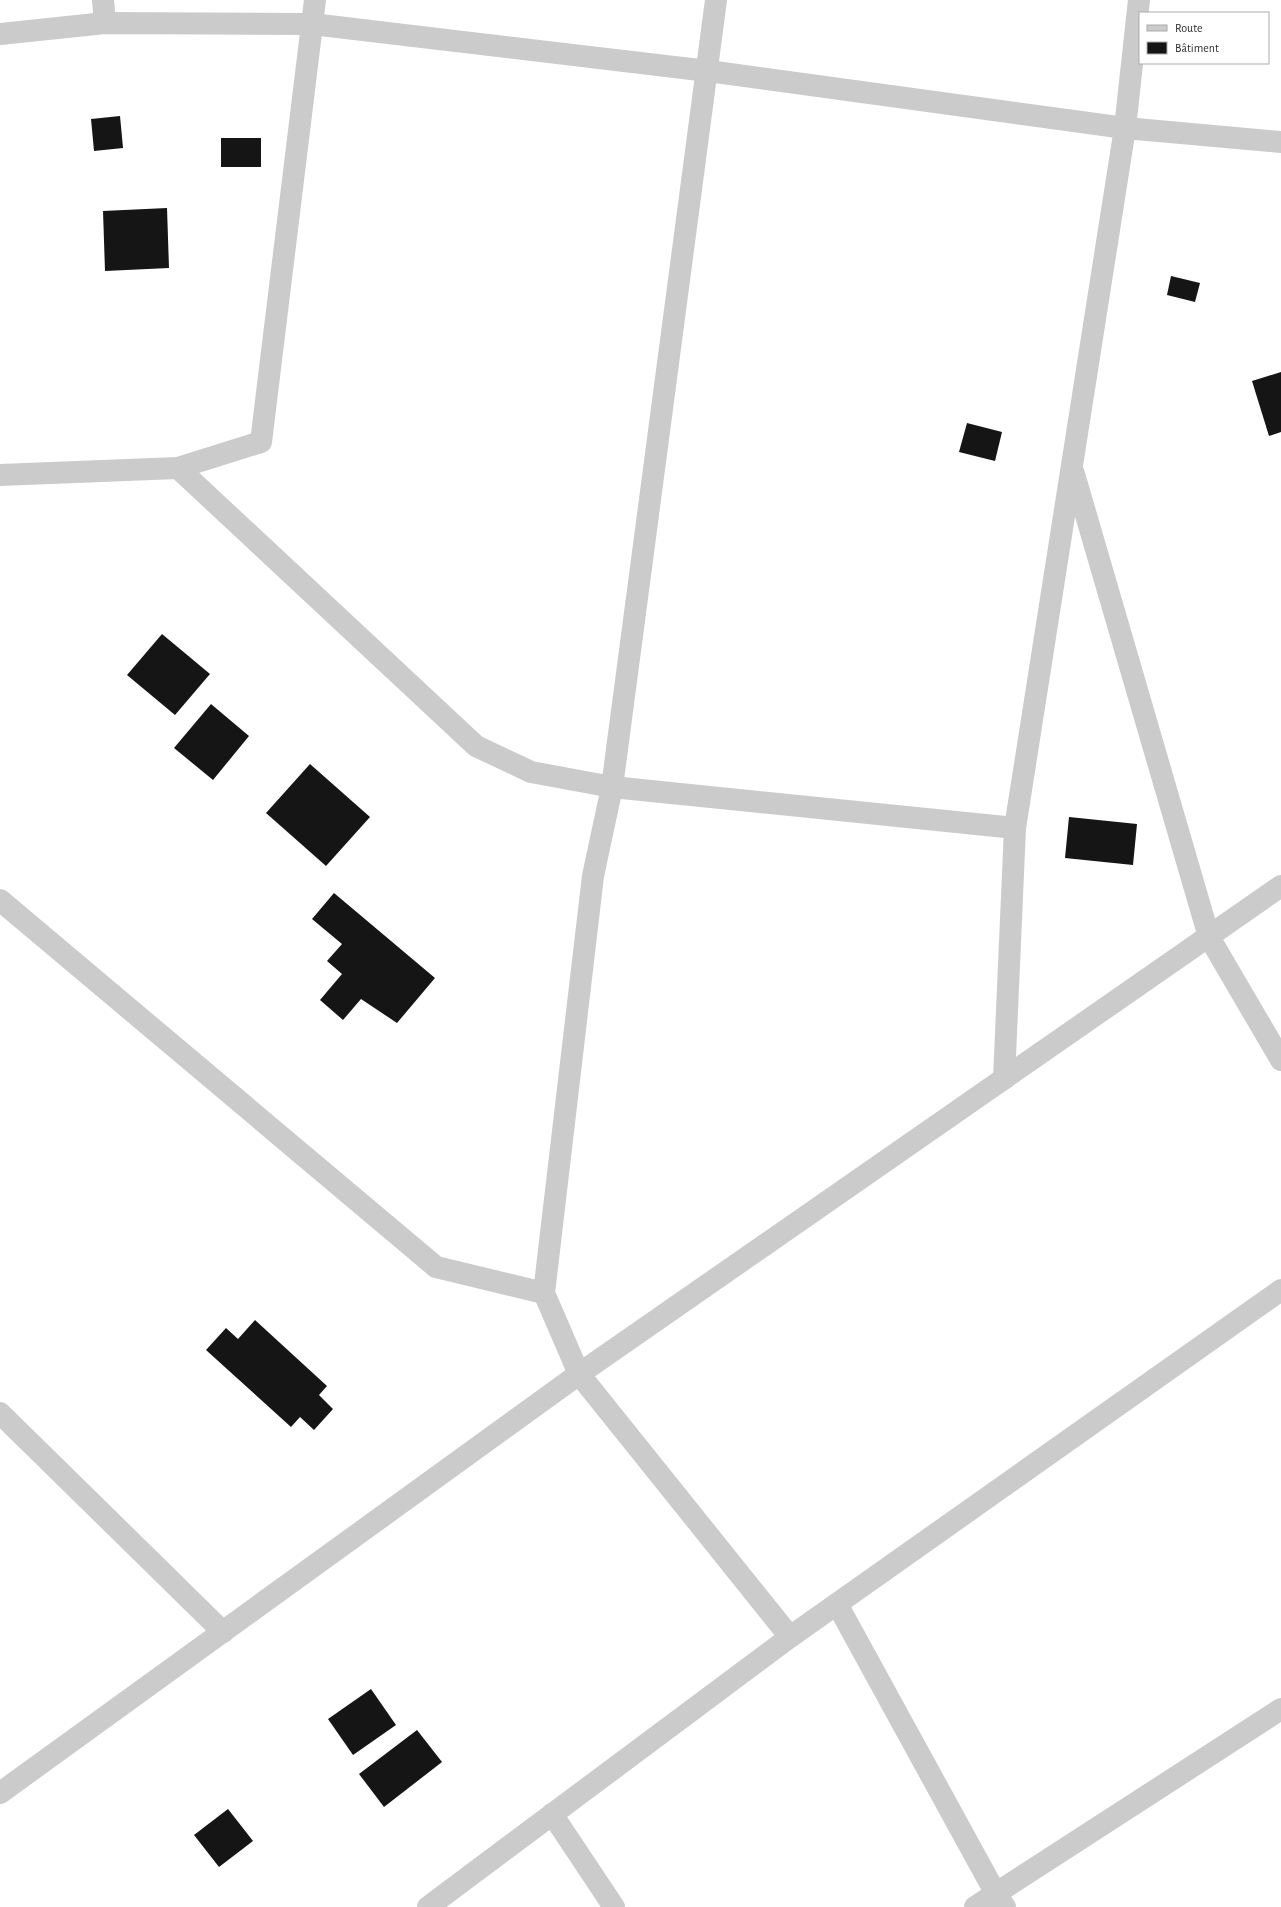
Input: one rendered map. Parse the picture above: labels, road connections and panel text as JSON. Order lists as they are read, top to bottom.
{
  "legend": ["Route", "Bâtiment"]
}
